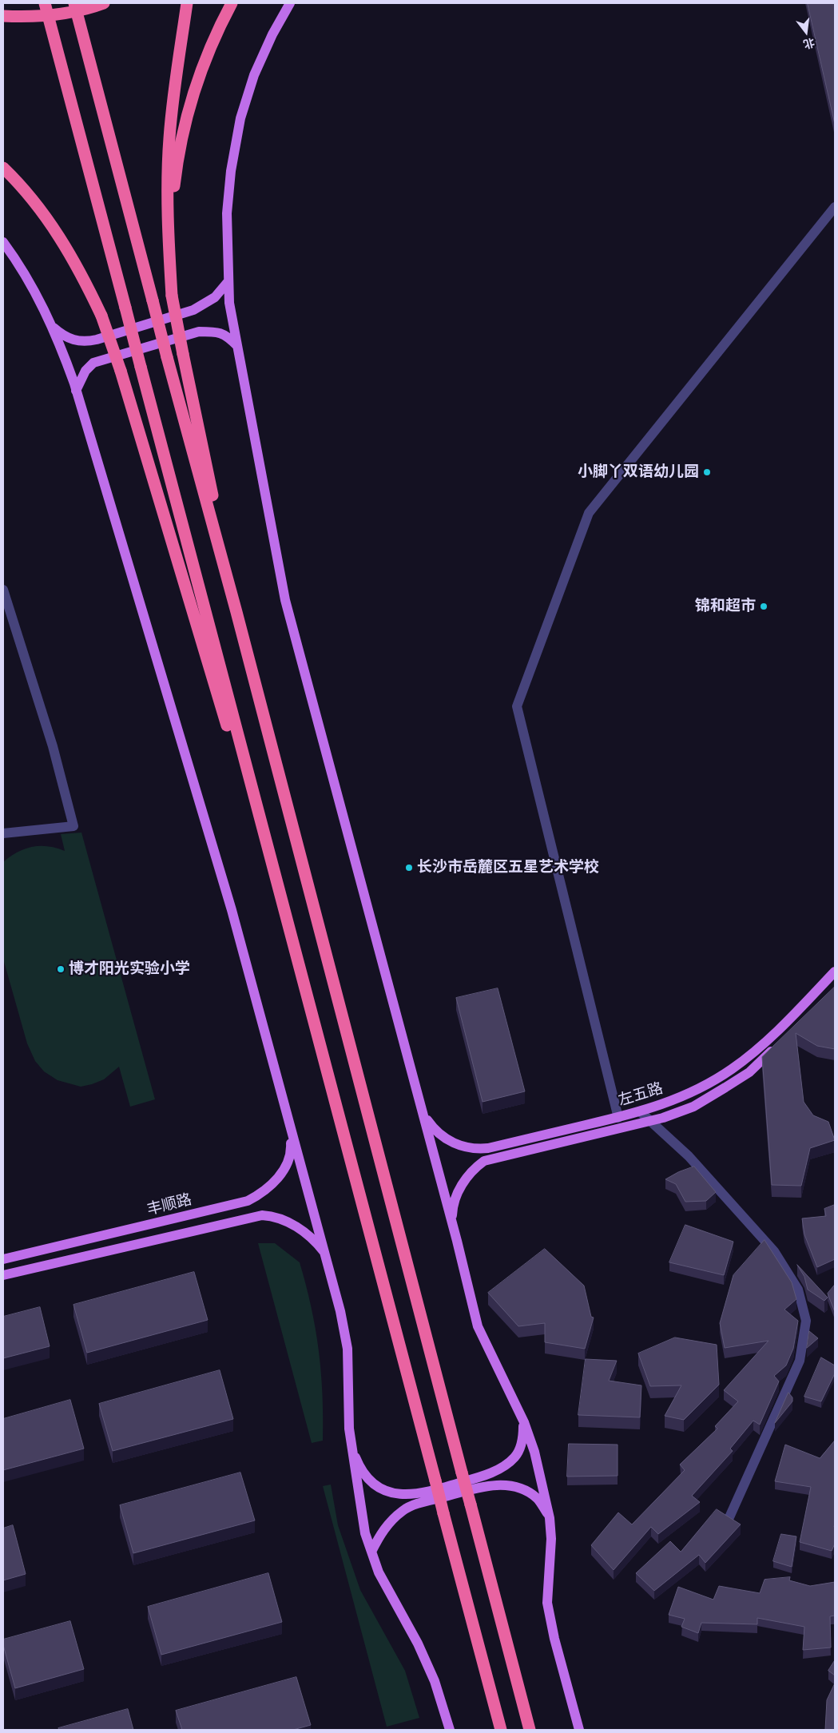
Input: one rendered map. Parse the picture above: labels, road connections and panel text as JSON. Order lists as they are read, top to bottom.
{
  "streets": {
    "main road": ["左五路", "丰顺路"]
  },
  "places": [
    "小脚丫双语幼儿园",
    "锦和超市",
    "长沙市岳麓区五星艺术学校",
    "博才阳光实验小学"
  ],
  "north": "bottom"
}
